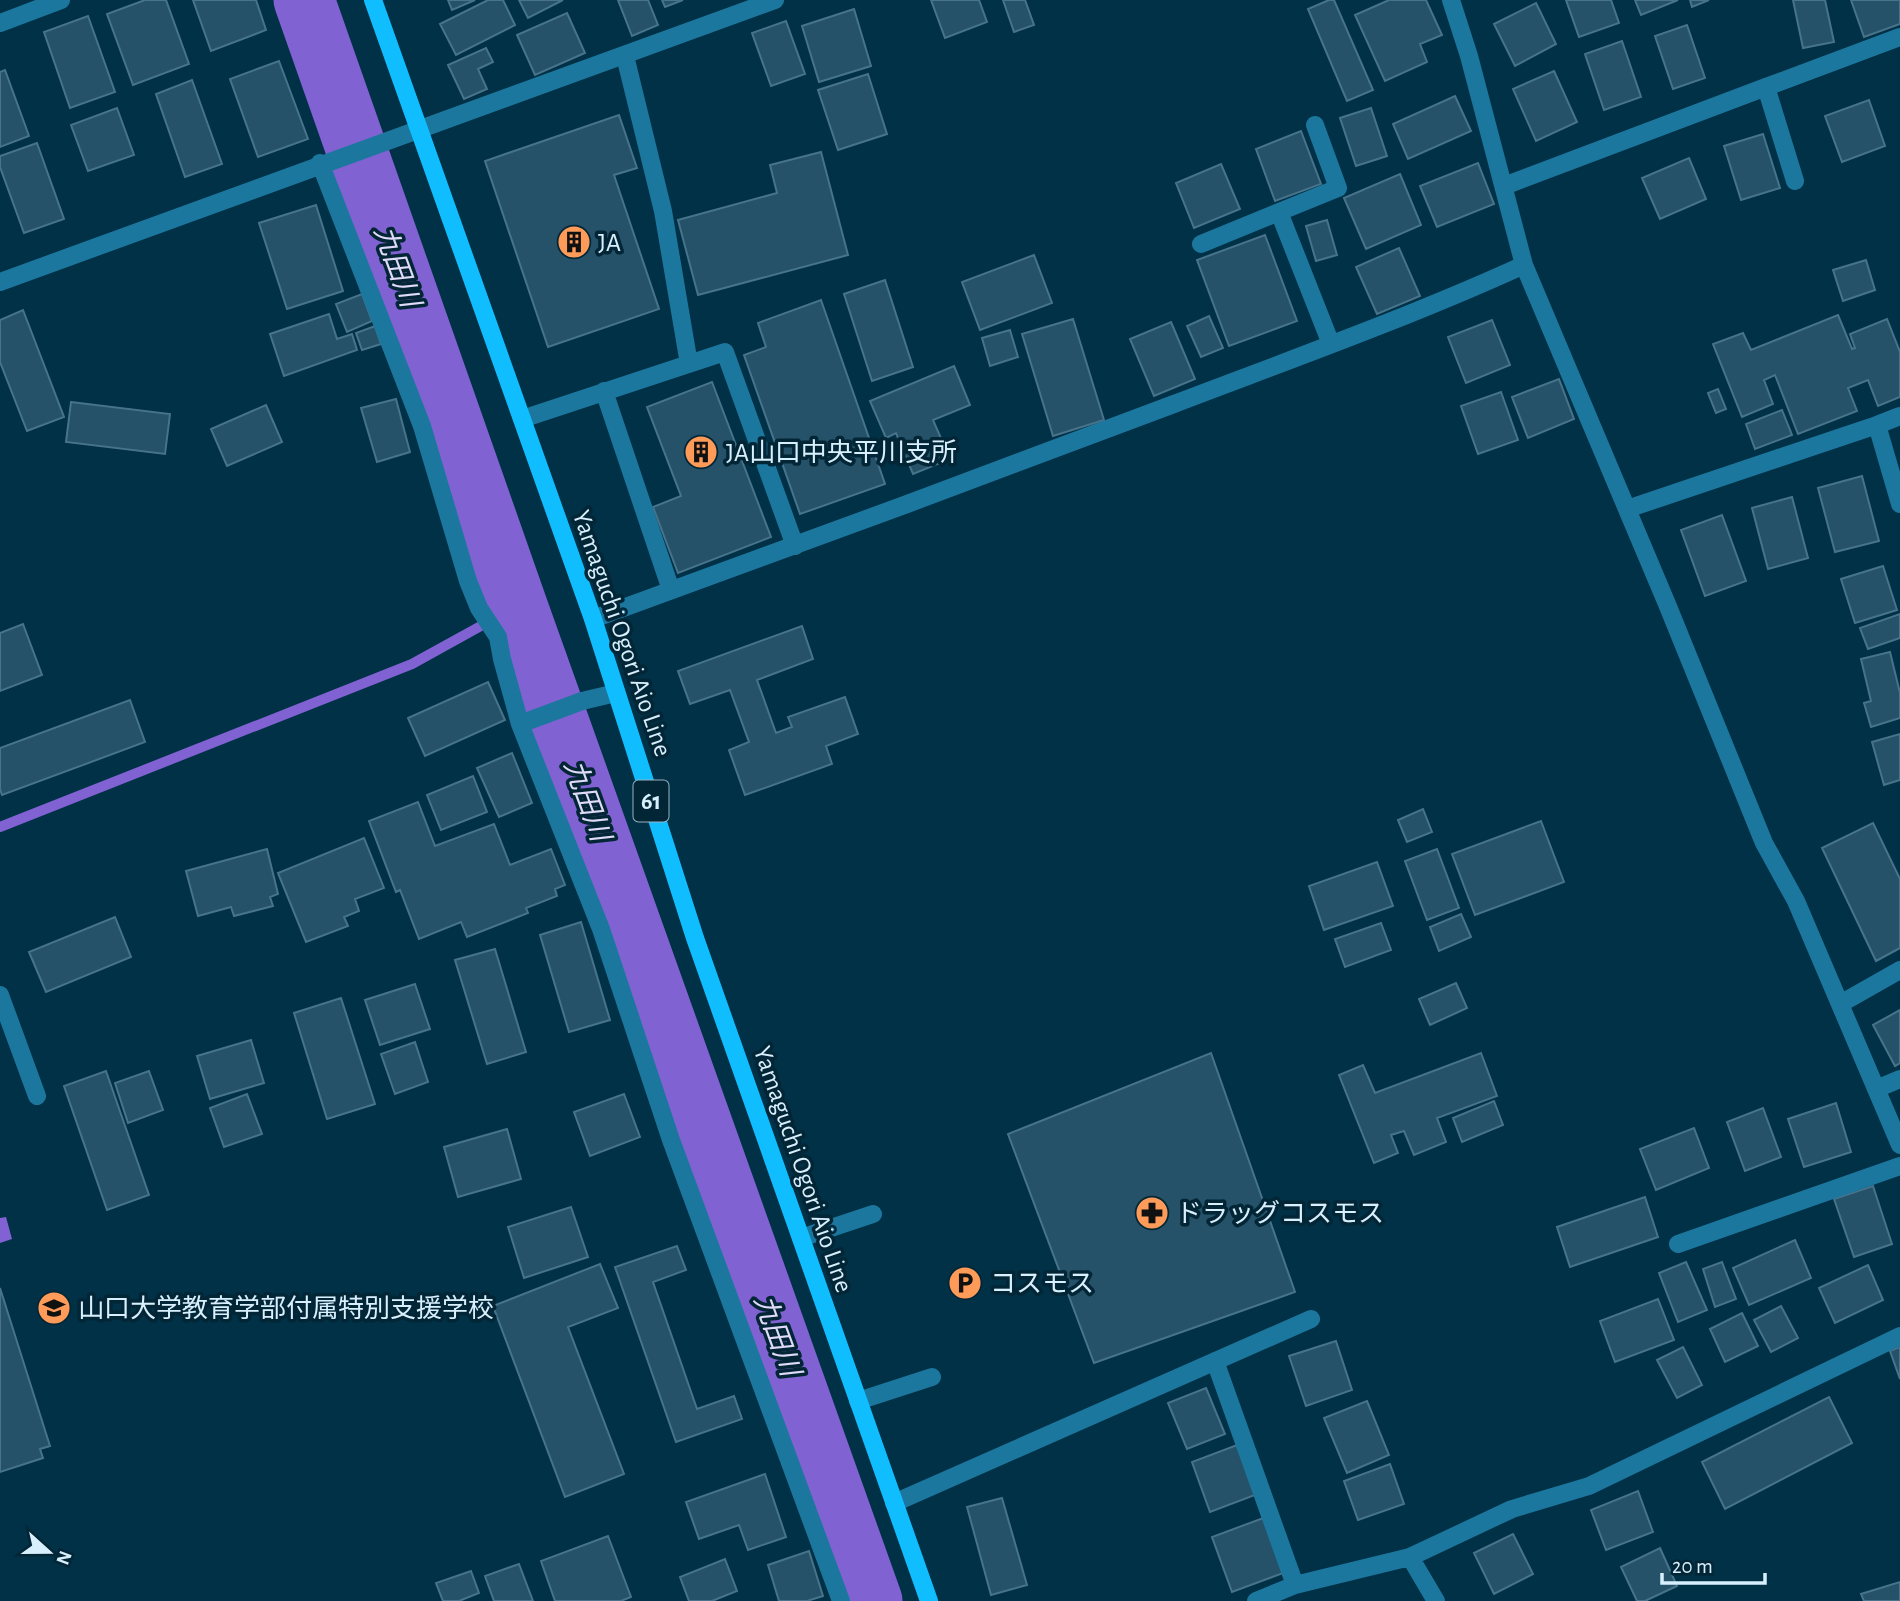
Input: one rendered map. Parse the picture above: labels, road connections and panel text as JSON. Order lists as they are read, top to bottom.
{
  "streets": {
    "main road": ["Yamaguchi Ogori Aio Line", "61"]
  },
  "water": ["九田川"],
  "places": {
    "building": ["JA", "JA山口中央平川支所"],
    "pharmacy": ["ドラッグコスモス"],
    "parking": ["コスモス"],
    "school or university": ["山口大学教育学部付属特別支援学校"]
  },
  "scale_bar": "20 m",
  "north": "right"
}
